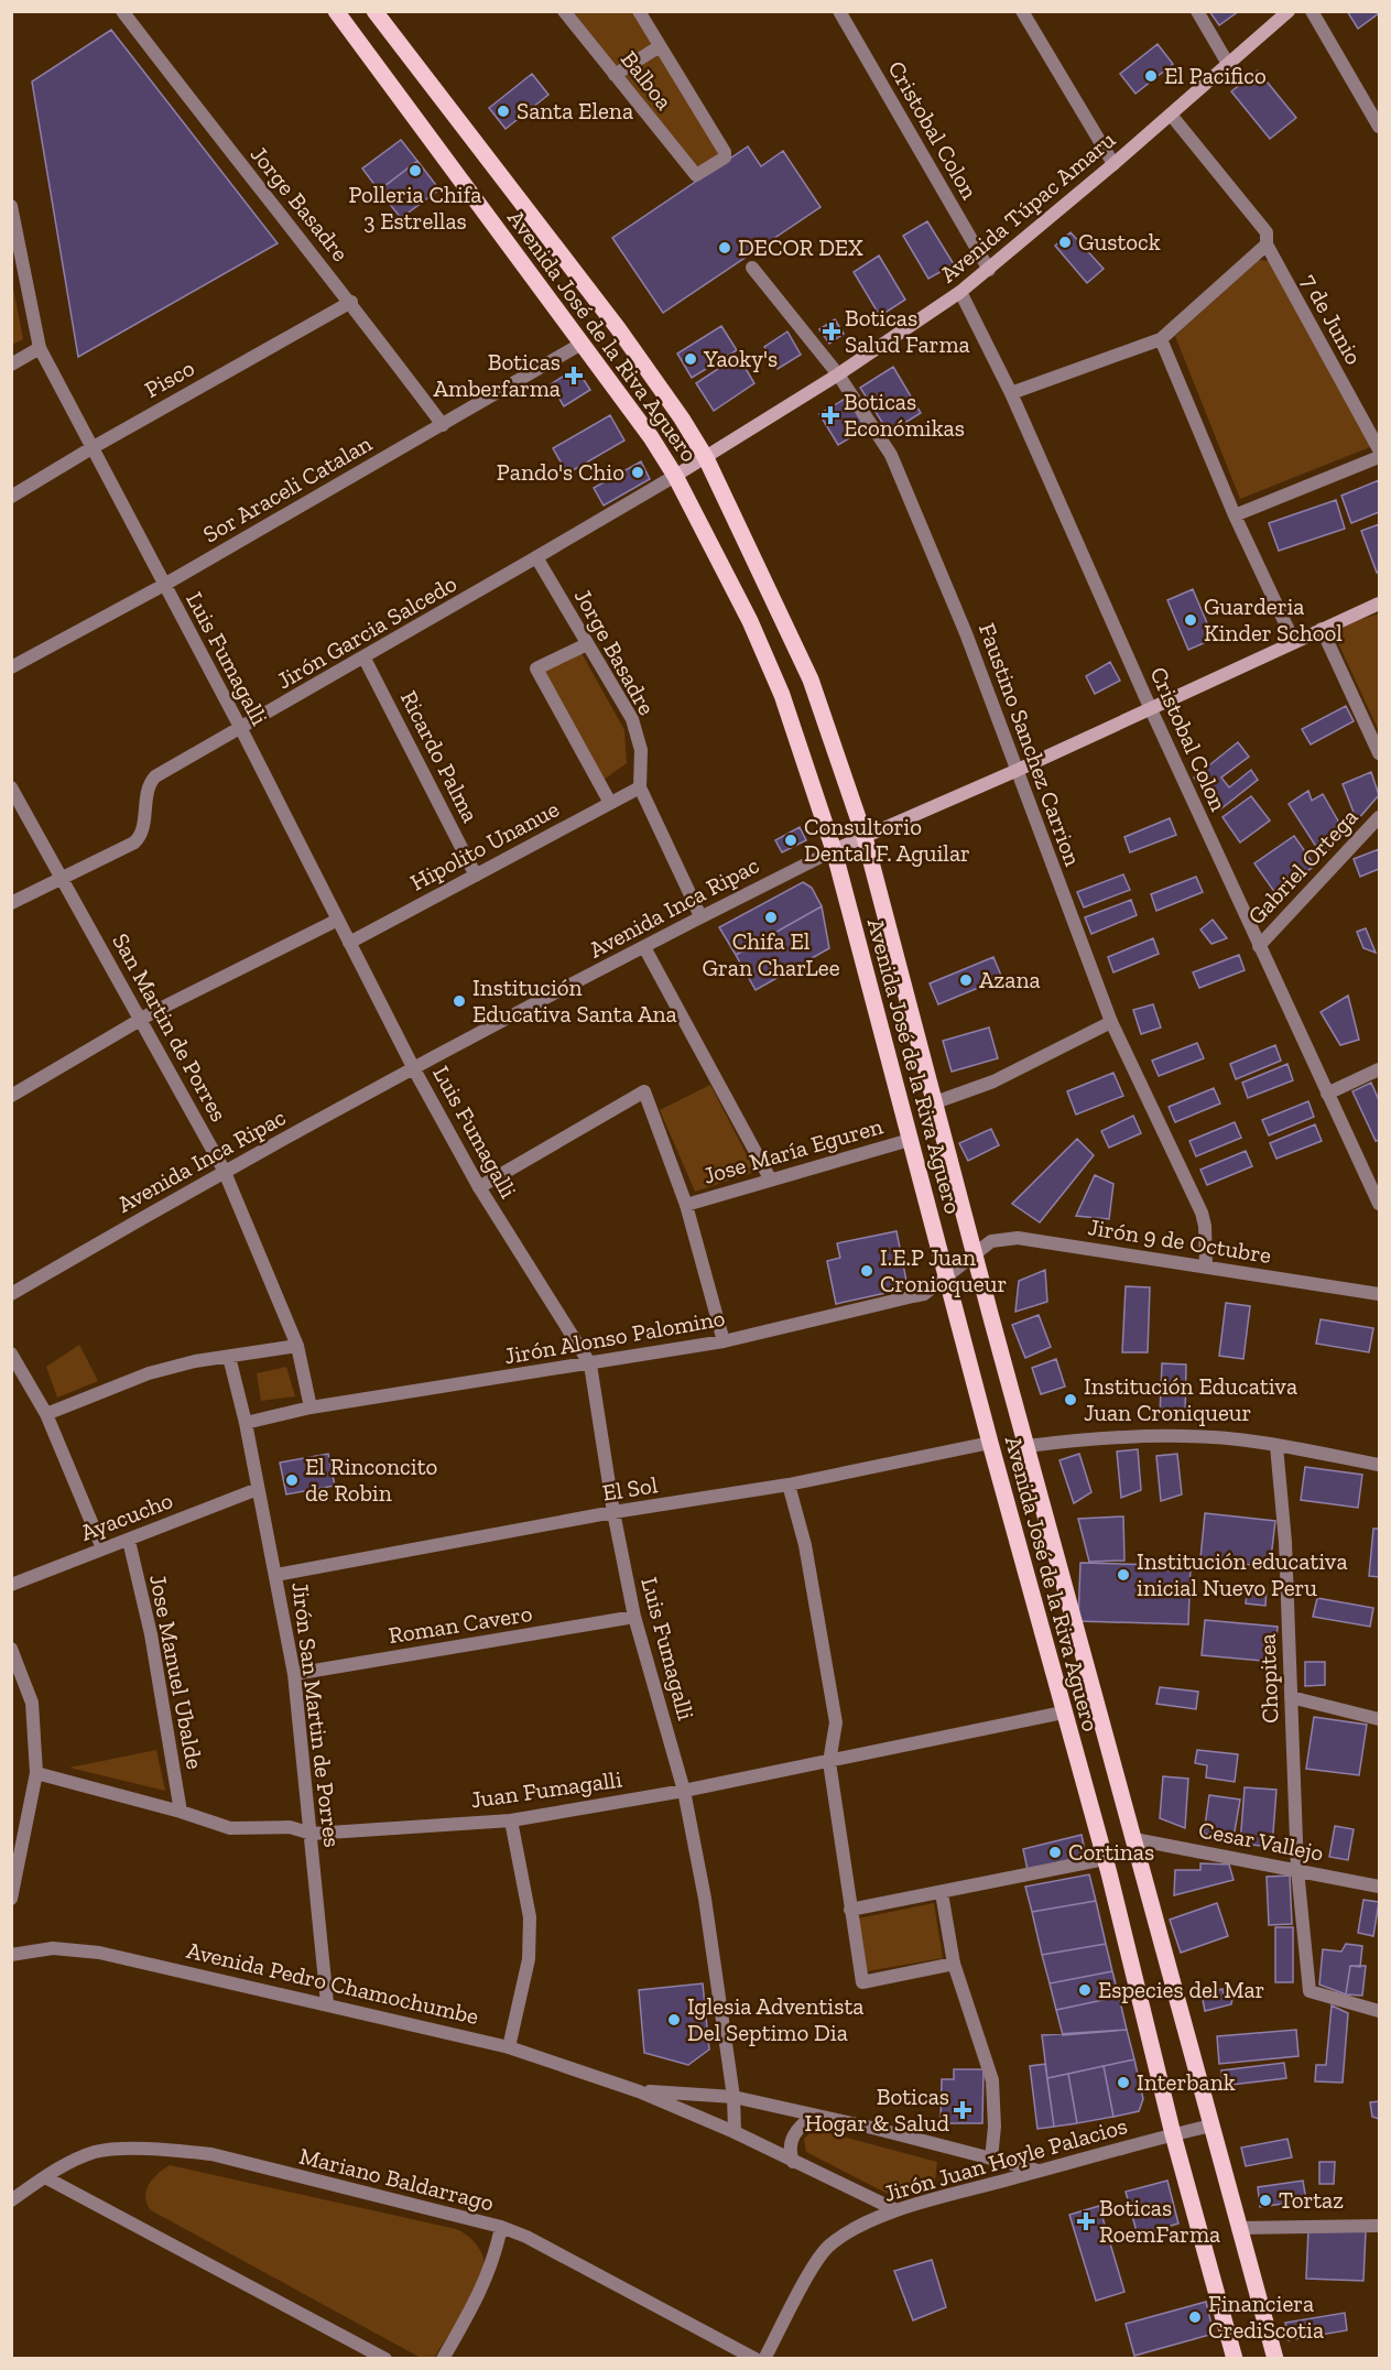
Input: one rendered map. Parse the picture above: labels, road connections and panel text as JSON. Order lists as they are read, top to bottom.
{
  "streets": {
    "main road": ["Avenida Túpac Amaru", "Avenida José de la Riva Aguero", "Avenida Inca Ripac"],
    "street": [
      "Balboa",
      "Cristobal Colon",
      "Jorge Basadre",
      "7 de Junio",
      "Pisco",
      "Sor Araceli Catalan",
      "Jirón Garcia Salcedo",
      "Luis Fumagalli",
      "Faustino Sanchez Carrion",
      "Ricardo Palma",
      "Hipolito Unanue",
      "Gabriel Ortega",
      "San Martin de Porres",
      "Jose María Eguren",
      "Jirón 9 de Octubre",
      "Jirón Alonso Palomino",
      "El Sol",
      "Ayacucho",
      "Roman Cavero",
      "Jose Manuel Ubalde",
      "Chopitea",
      "Jirón San Martin de Porres",
      "Juan Fumagalli",
      "Cesar Vallejo",
      "Avenida Pedro Chamochumbe",
      "Jirón Juan Hoyle Palacios",
      "Mariano Baldarrago"
    ]
  },
  "crossings": [
    ["Cristobal Colon", "Avenida Túpac Amaru"],
    ["Cristobal Colon", "Gabriel Ortega"],
    ["Cristobal Colon", "Avenida Inca Ripac"],
    ["Jorge Basadre", "Pisco"],
    ["Jorge Basadre", "Sor Araceli Catalan"],
    ["Jorge Basadre", "Jirón Garcia Salcedo"],
    ["Jorge Basadre", "Hipolito Unanue"],
    ["Jorge Basadre", "Avenida Inca Ripac"],
    ["Avenida Túpac Amaru", "7 de Junio"],
    ["Avenida Túpac Amaru", "Avenida José de la Riva Aguero"],
    ["Avenida Túpac Amaru", "Jirón Garcia Salcedo"],
    ["Avenida Túpac Amaru", "Faustino Sanchez Carrion"],
    ["Avenida José de la Riva Aguero", "Sor Araceli Catalan"],
    ["Avenida José de la Riva Aguero", "Jirón Garcia Salcedo"],
    ["Avenida José de la Riva Aguero", "Avenida Inca Ripac"],
    ["Avenida José de la Riva Aguero", "Jose María Eguren"],
    ["Avenida José de la Riva Aguero", "Jirón 9 de Octubre"],
    ["Avenida José de la Riva Aguero", "Jirón Alonso Palomino"],
    ["Avenida José de la Riva Aguero", "El Sol"],
    ["Avenida José de la Riva Aguero", "Juan Fumagalli"],
    ["Avenida José de la Riva Aguero", "Cesar Vallejo"],
    ["Avenida José de la Riva Aguero", "Jirón Juan Hoyle Palacios"],
    ["Pisco", "Luis Fumagalli"],
    ["Sor Araceli Catalan", "Luis Fumagalli"],
    ["Jirón Garcia Salcedo", "Luis Fumagalli"],
    ["Jirón Garcia Salcedo", "Ricardo Palma"],
    ["Jirón Garcia Salcedo", "San Martin de Porres"],
    ["Luis Fumagalli", "Hipolito Unanue"],
    ["Luis Fumagalli", "Avenida Inca Ripac"],
    ["Luis Fumagalli", "Jirón Alonso Palomino"],
    ["Luis Fumagalli", "El Sol"],
    ["Luis Fumagalli", "Roman Cavero"],
    ["Luis Fumagalli", "Juan Fumagalli"],
    ["Luis Fumagalli", "Avenida Pedro Chamochumbe"],
    ["Faustino Sanchez Carrion", "Avenida Inca Ripac"],
    ["Faustino Sanchez Carrion", "Jirón 9 de Octubre"],
    ["Ricardo Palma", "Hipolito Unanue"],
    ["Avenida Inca Ripac", "San Martin de Porres"],
    ["San Martin de Porres", "Jirón Alonso Palomino"],
    ["Jirón 9 de Octubre", "Jirón Alonso Palomino"],
    ["Jirón Alonso Palomino", "Jirón San Martin de Porres"],
    ["El Sol", "Jirón San Martin de Porres"],
    ["Ayacucho", "Jose Manuel Ubalde"],
    ["Ayacucho", "Jirón San Martin de Porres"],
    ["Roman Cavero", "Jirón San Martin de Porres"],
    ["Jose Manuel Ubalde", "Juan Fumagalli"],
    ["Chopitea", "Cesar Vallejo"],
    ["Jirón San Martin de Porres", "Juan Fumagalli"],
    ["Jirón San Martin de Porres", "Avenida Pedro Chamochumbe"],
    ["Avenida Pedro Chamochumbe", "Jirón Juan Hoyle Palacios"]
  ],
  "places": {
    "other": [
      "El Pacifico",
      "Santa Elena",
      "Polleria Chifa 3 Estrellas",
      "Gustock",
      "DECOR DEX",
      "Yaoky's",
      "Pando's Chio",
      "Guarderia Kinder School",
      "Consultorio Dental F. Aguilar",
      "Chifa El Gran CharLee",
      "Azana",
      "Institución Educativa Santa Ana",
      "I.E.P Juan Cronioqueur",
      "Institución Educativa Juan Croniqueur",
      "El Rinconcito de Robin",
      "Institución educativa inicial Nuevo Peru",
      "Cortinas",
      "Especies del Mar",
      "Iglesia Adventista Del Septimo Dia",
      "Interbank",
      "Tortaz",
      "Financiera CrediScotia"
    ],
    "health": [
      "Boticas Salud Farma",
      "Boticas Amberfarma",
      "Boticas Económikas",
      "Boticas Hogar & Salud",
      "Boticas RoemFarma"
    ]
  }
}
